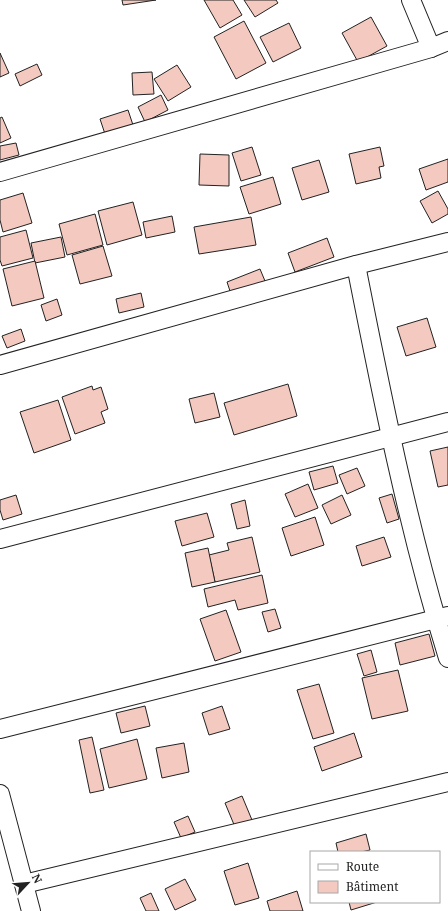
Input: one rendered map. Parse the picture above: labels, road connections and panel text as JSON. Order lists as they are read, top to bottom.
{
  "legend": ["Route", "Bâtiment"],
  "north": "top right"
}
